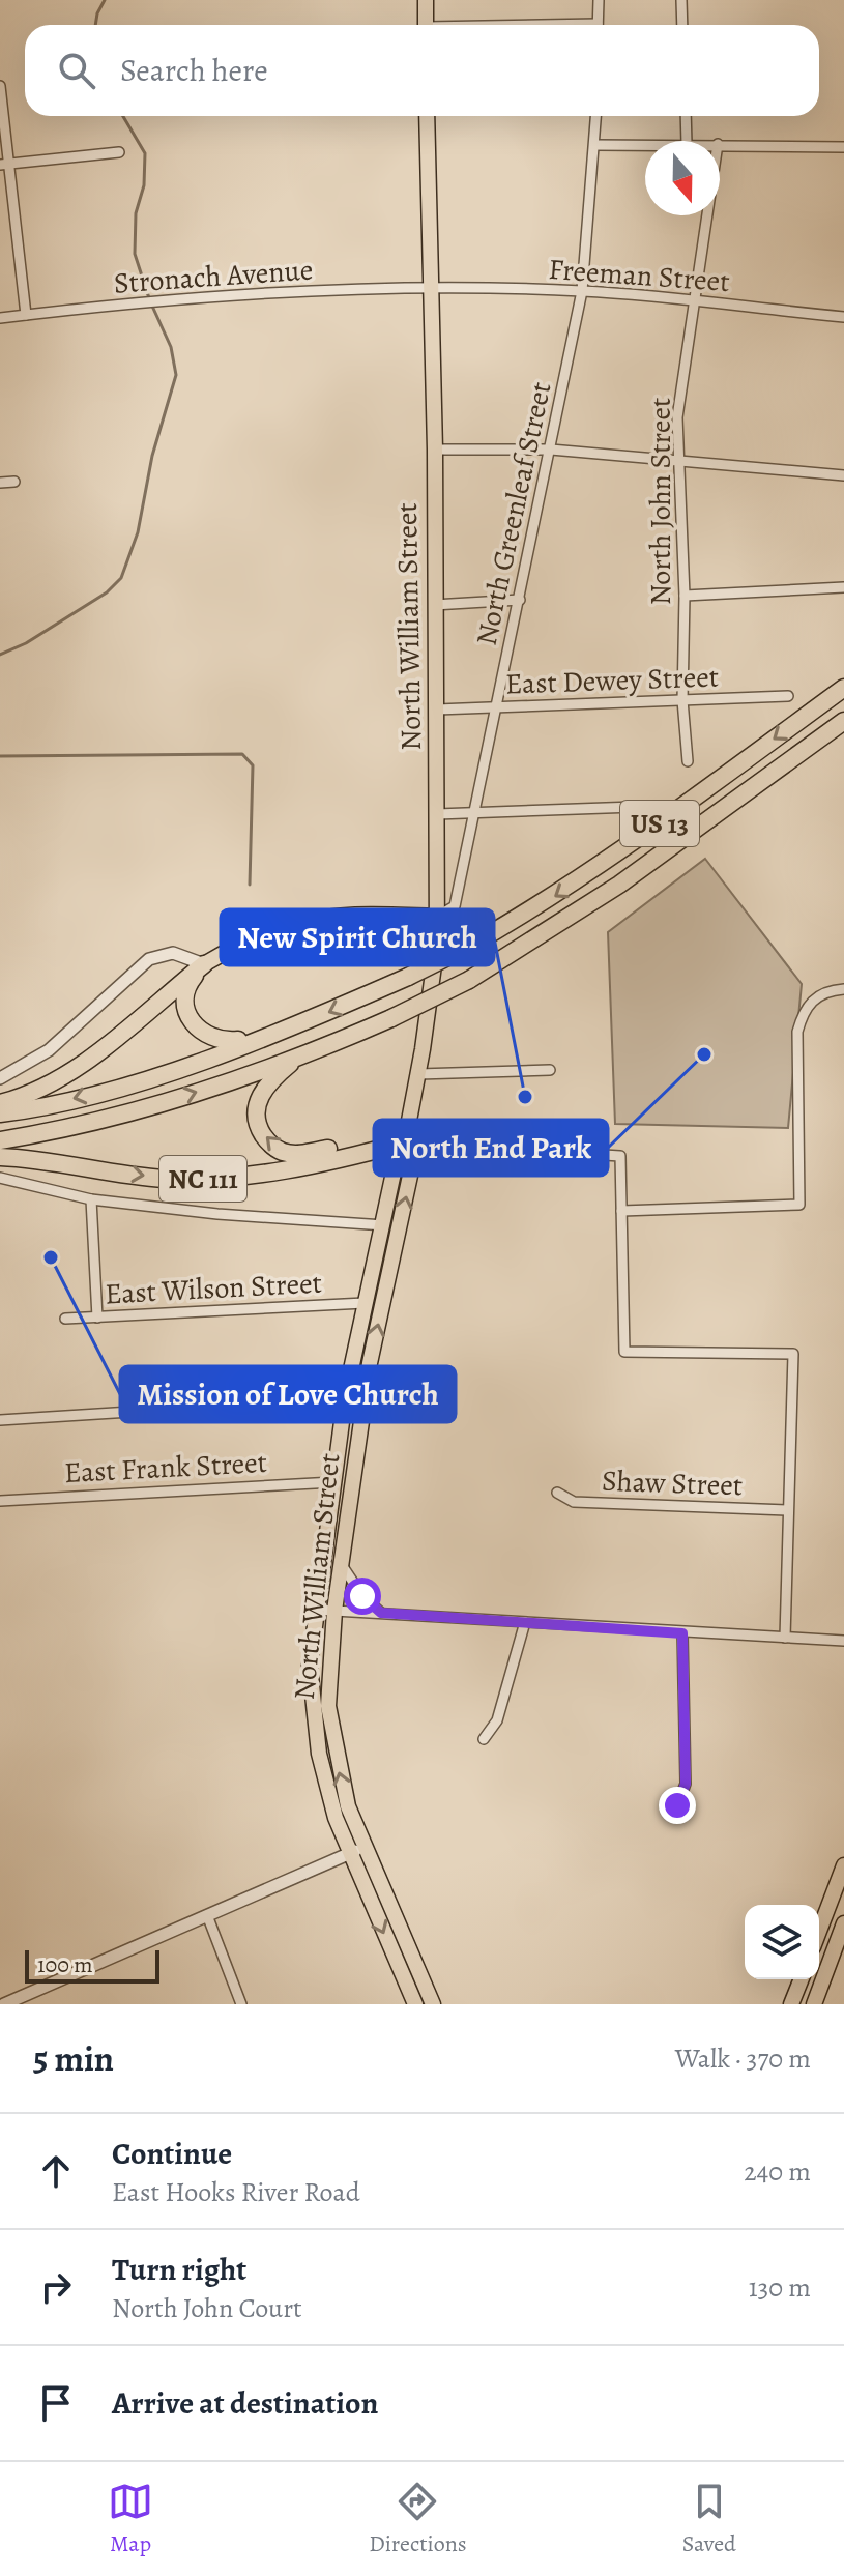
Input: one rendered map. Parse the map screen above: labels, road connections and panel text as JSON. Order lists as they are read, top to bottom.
{
  "streets": {
    "highway": ["US 13", "NC 111"],
    "main road": ["North William Street"],
    "street": [
      "Freeman Street",
      "Stronach Avenue",
      "North John Street",
      "North Greenleaf Street",
      "East Dewey Street",
      "East Wilson Street",
      "East Frank Street",
      "Shaw Street"
    ]
  },
  "crossings": [
    ["Freeman Street", "Stronach Avenue"],
    ["Freeman Street", "North John Street"],
    ["Freeman Street", "North Greenleaf Street"],
    ["Freeman Street", "North William Street"],
    ["Stronach Avenue", "North William Street"],
    ["North John Street", "East Dewey Street"],
    ["North Greenleaf Street", "North William Street"],
    ["North Greenleaf Street", "East Dewey Street"],
    ["North William Street", "East Dewey Street"],
    ["North William Street", "NC 111"],
    ["North William Street", "East Wilson Street"],
    ["North William Street", "East Frank Street"]
  ],
  "places": ["North End Park", "New Spirit Church", "Mission of Love Church"],
  "scale_bar": "100 m",
  "north": "bottom",
  "page": {
    "search": "Search here",
    "scale": "100 m",
    "heading": ["5 min", "Walk · 370 m"],
    "list": [
      ["Continue", "East Hooks River Road", "240 m"],
      ["Turn right", "North John Court", "130 m"],
      "Arrive at destination"
    ],
    "nav": ["Map", "Directions", "Saved"]
  }
}
